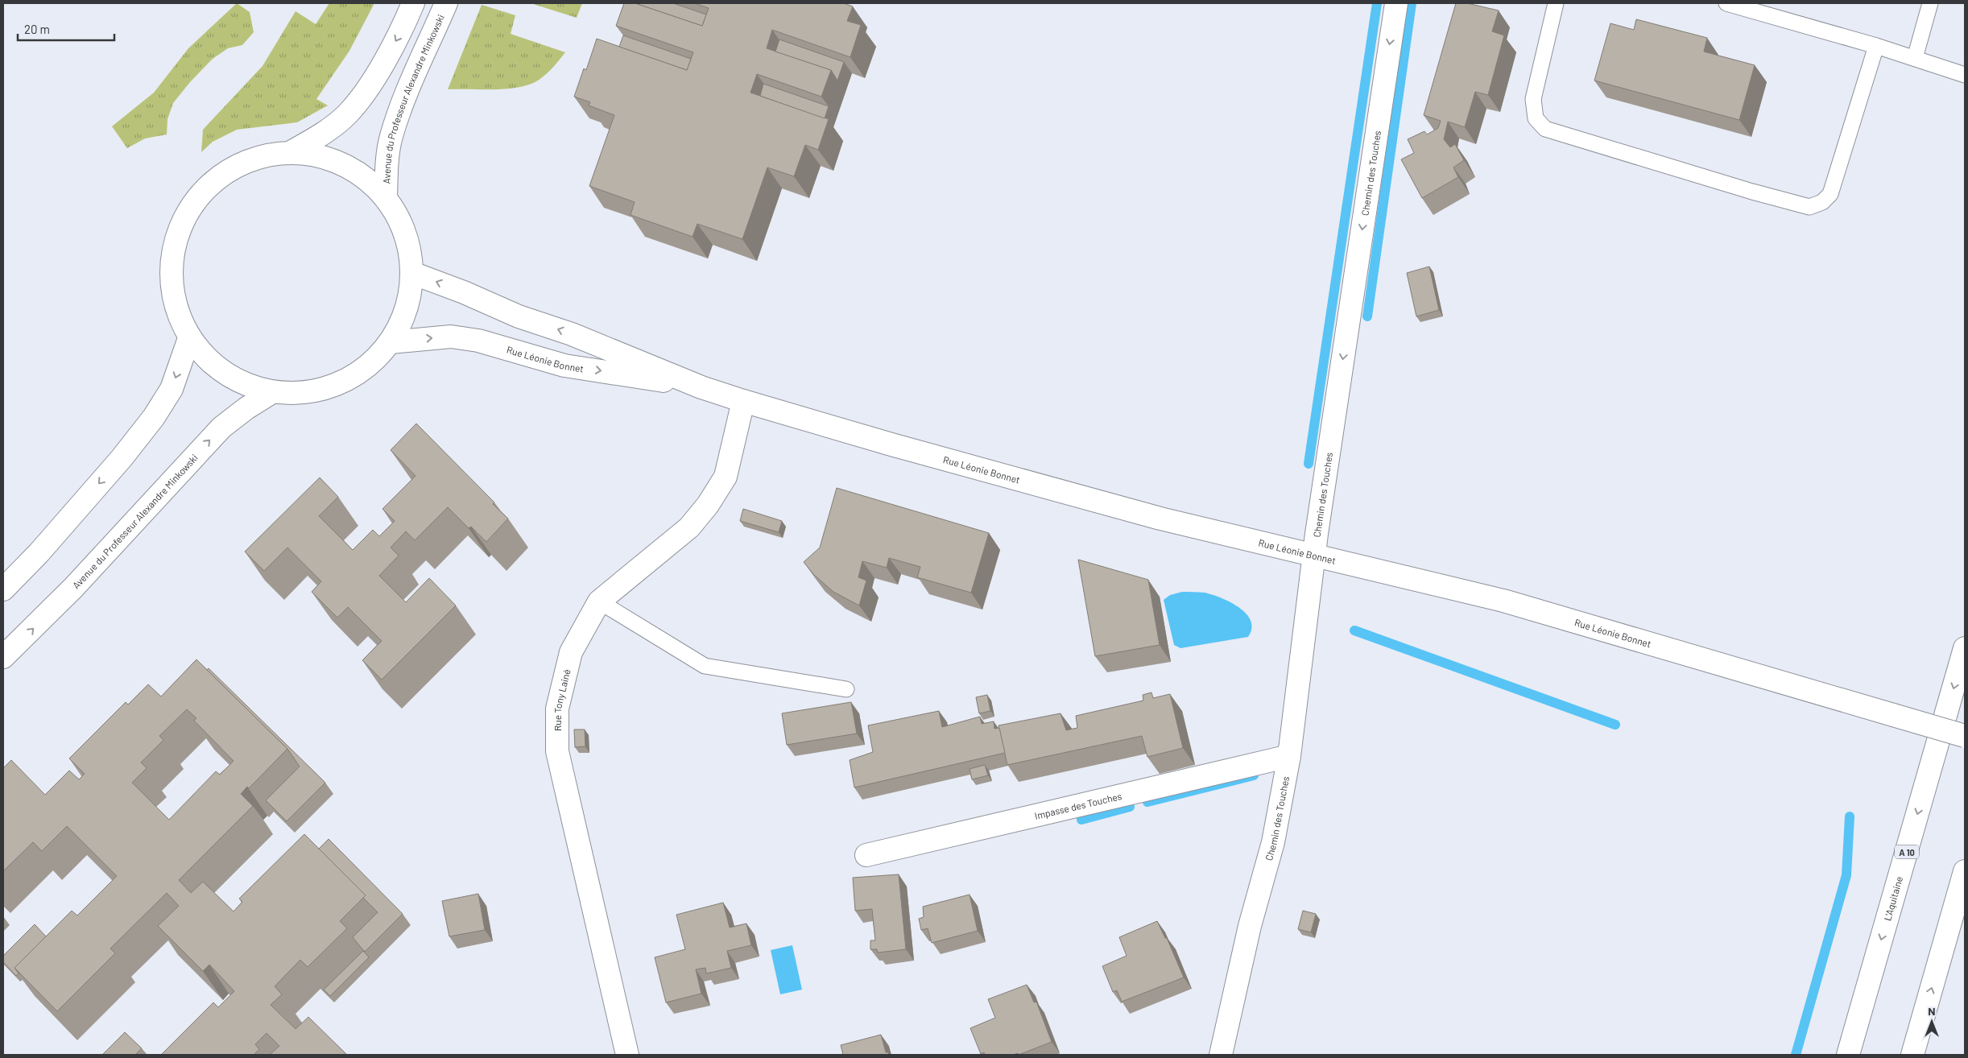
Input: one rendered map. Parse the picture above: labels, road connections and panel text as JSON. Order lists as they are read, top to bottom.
{
  "streets": {
    "main road": [
      "Avenue du Professeur Alexandre Minkowski",
      "Chemin des Touches",
      "Rue Léonie Bonnet",
      "Rue Tony Lainé",
      "Impasse des Touches",
      "A 10",
      "L'Aquitaine"
    ]
  },
  "crossings": [
    ["Chemin des Touches", "Rue Léonie Bonnet"],
    ["Chemin des Touches", "Impasse des Touches"],
    ["Rue Léonie Bonnet", "Rue Tony Lainé"]
  ],
  "one_way": ["Chemin des Touches"],
  "scale_bar": "20 m",
  "north": "top"
}
